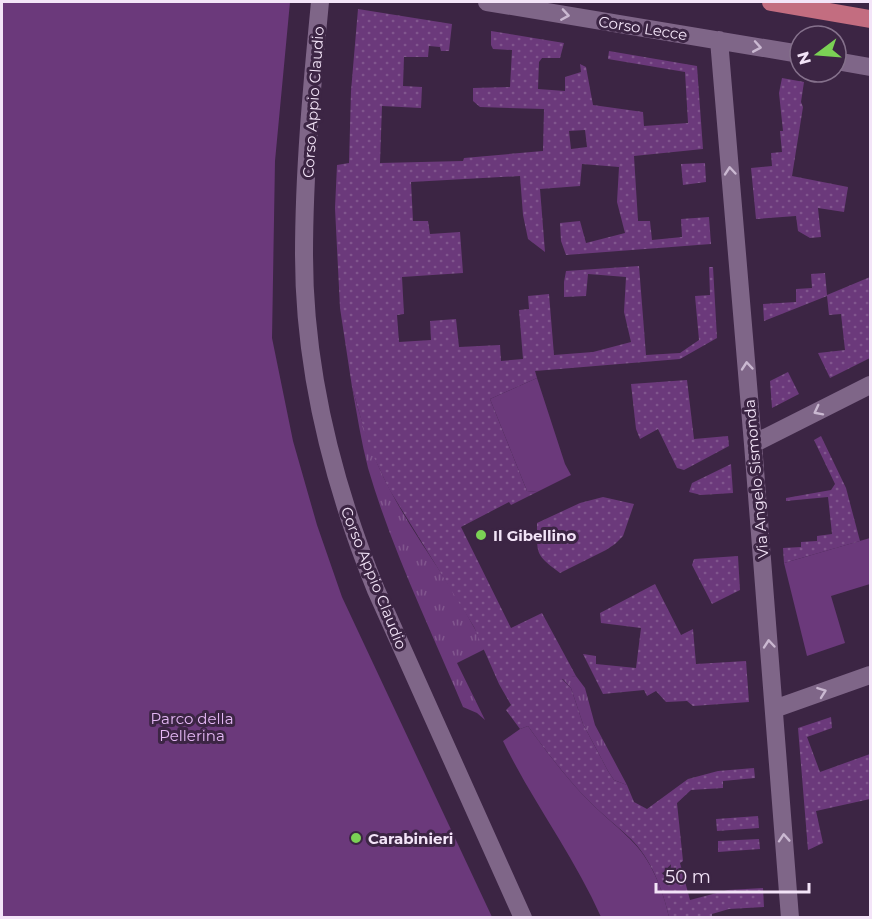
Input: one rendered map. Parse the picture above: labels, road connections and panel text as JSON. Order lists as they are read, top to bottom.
{
  "streets": {
    "street": ["Corso Lecce", "Corso Appio Claudio", "Via Angelo Sismonda"]
  },
  "crossings": [
    ["Corso Lecce", "Via Angelo Sismonda"]
  ],
  "one_way": ["Corso Lecce", "Via Angelo Sismonda"],
  "parks": ["Parco della Pellerina"],
  "places": ["Il Gibellino", "Carabinieri"],
  "scale_bar": "50 m",
  "north": "left"
}
